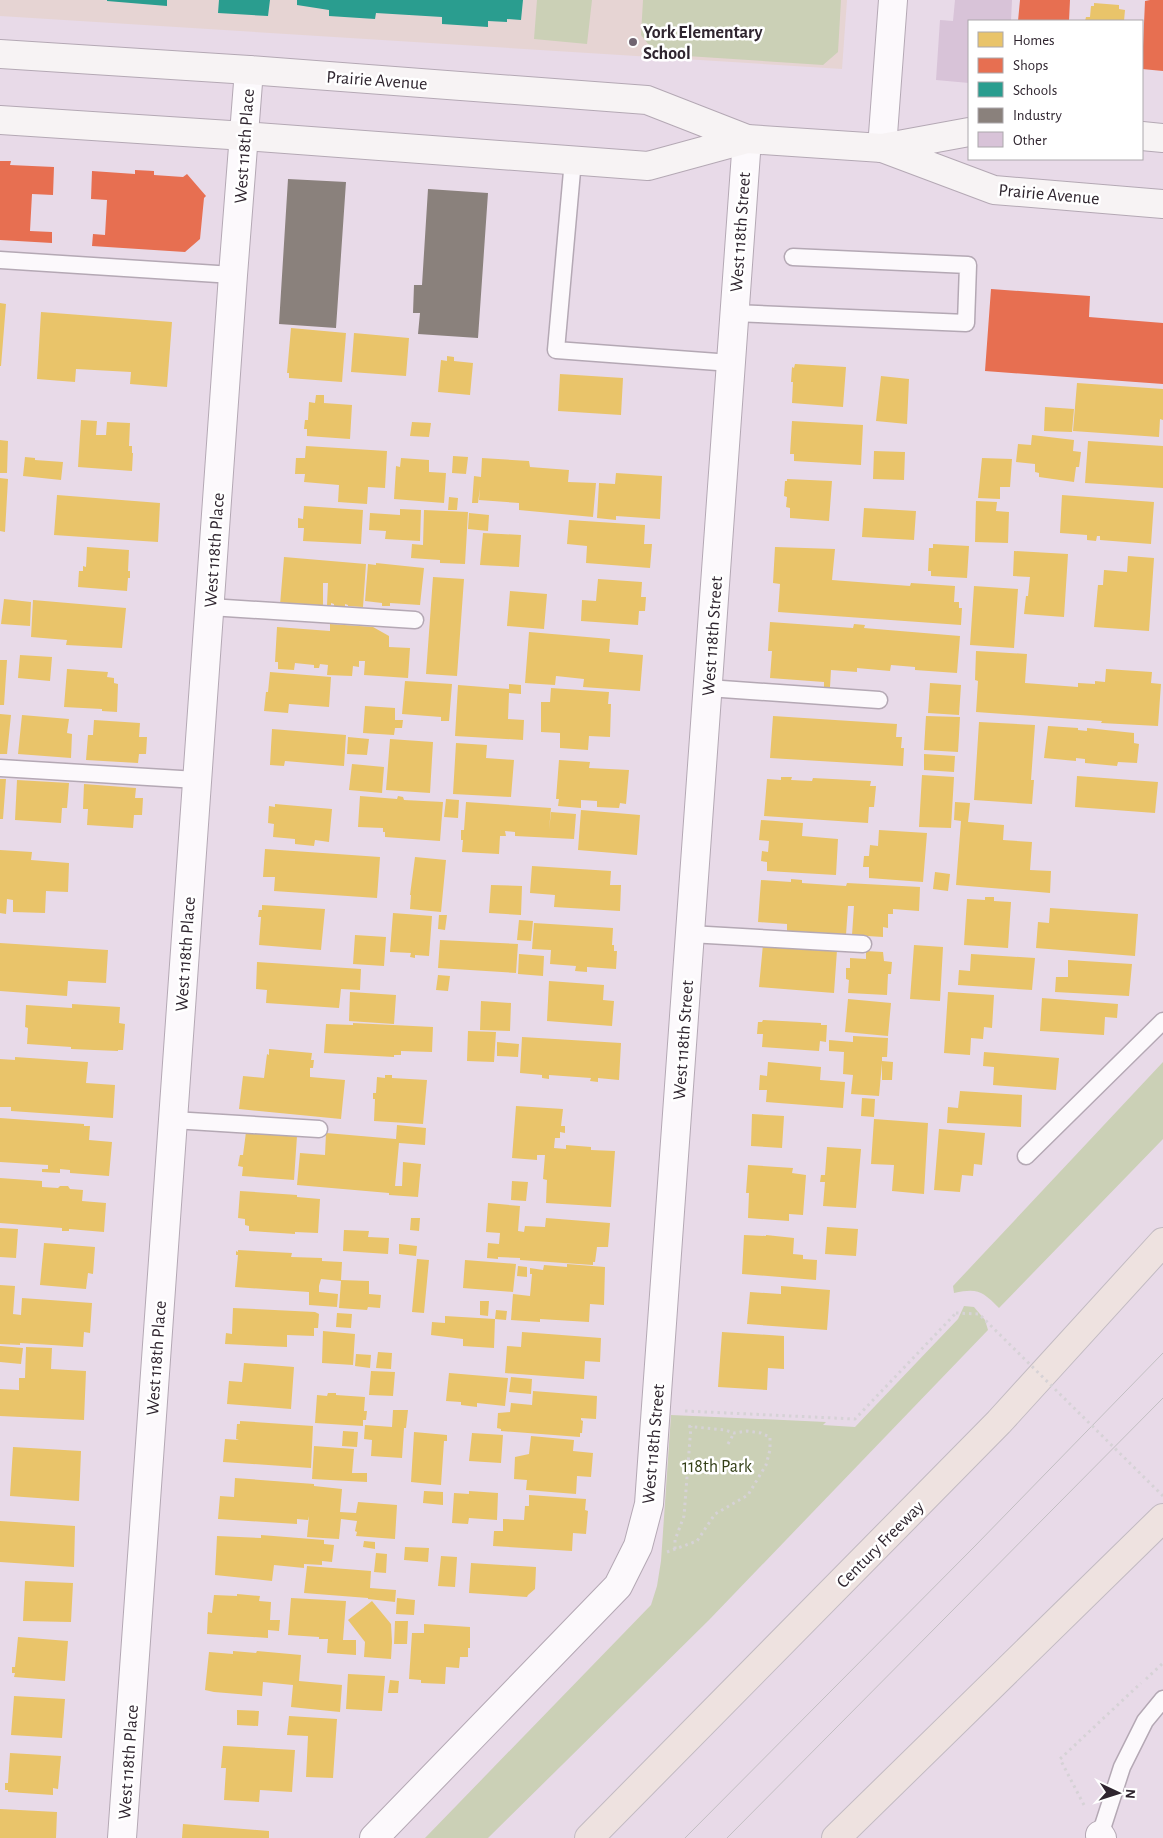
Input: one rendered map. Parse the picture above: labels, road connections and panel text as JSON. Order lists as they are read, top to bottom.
{
  "streets": {
    "highway": ["Century Freeway"],
    "main road": ["Prairie Avenue"],
    "street": ["West 118th Place", "West 118th Street"]
  },
  "crossings": [
    ["Prairie Avenue", "West 118th Place"],
    ["Prairie Avenue", "West 118th Street"]
  ],
  "parks": ["118th Park"],
  "places": ["York Elementary School"],
  "legend": [
    "Homes",
    "Shops",
    "Schools",
    "Industry",
    "Other"
  ],
  "north": "right"
}
